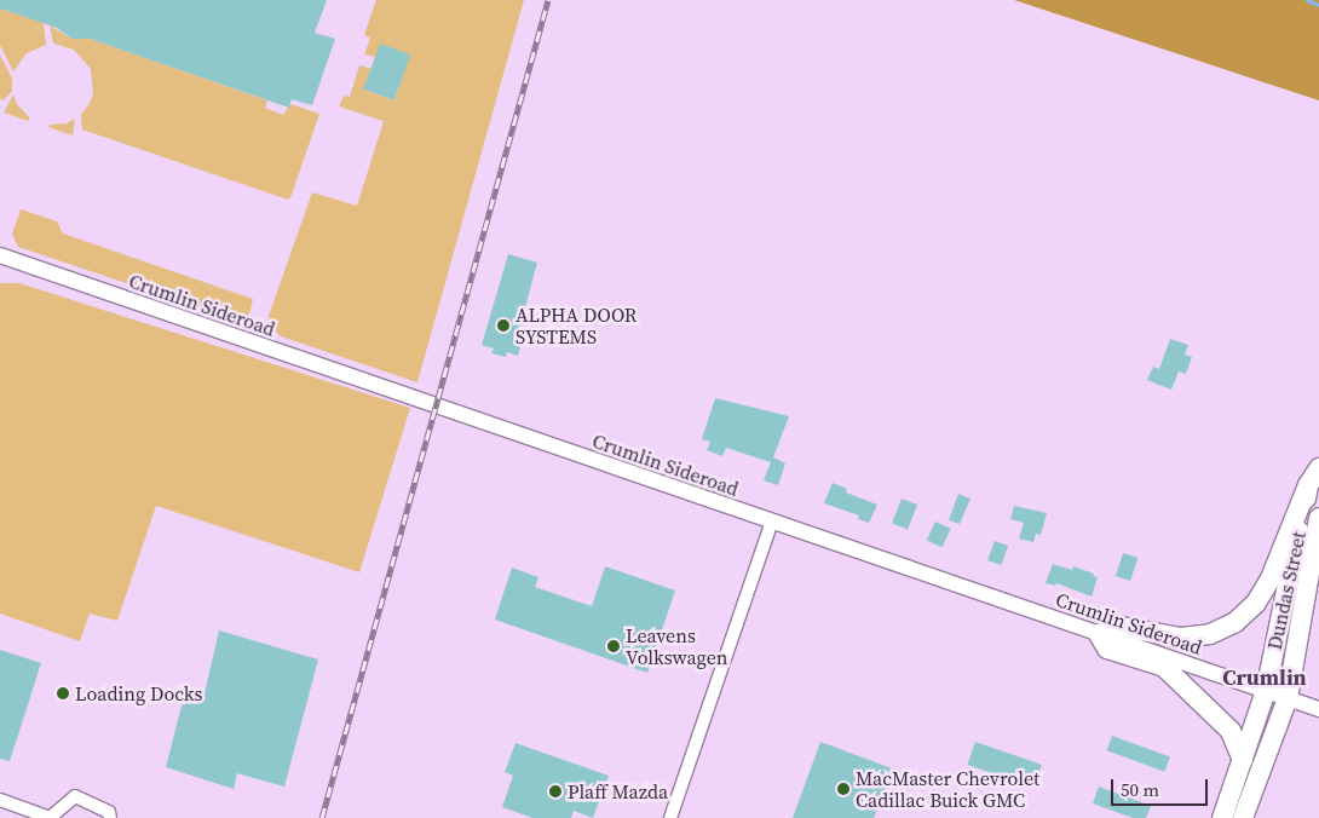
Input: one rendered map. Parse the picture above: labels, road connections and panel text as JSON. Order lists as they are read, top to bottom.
{
  "streets": {
    "main road": ["Dundas Street"],
    "street": ["Crumlin Sideroad"]
  },
  "crossings": [
    ["Crumlin Sideroad", "Dundas Street"]
  ],
  "districts": ["Crumlin"],
  "places": [
    "ALPHA DOOR SYSTEMS",
    "Leavens Volkswagen",
    "Loading Docks",
    "MacMaster Chevrolet Cadillac Buick GMC",
    "Plaff Mazda"
  ],
  "scale_bar": "50 m"
}
